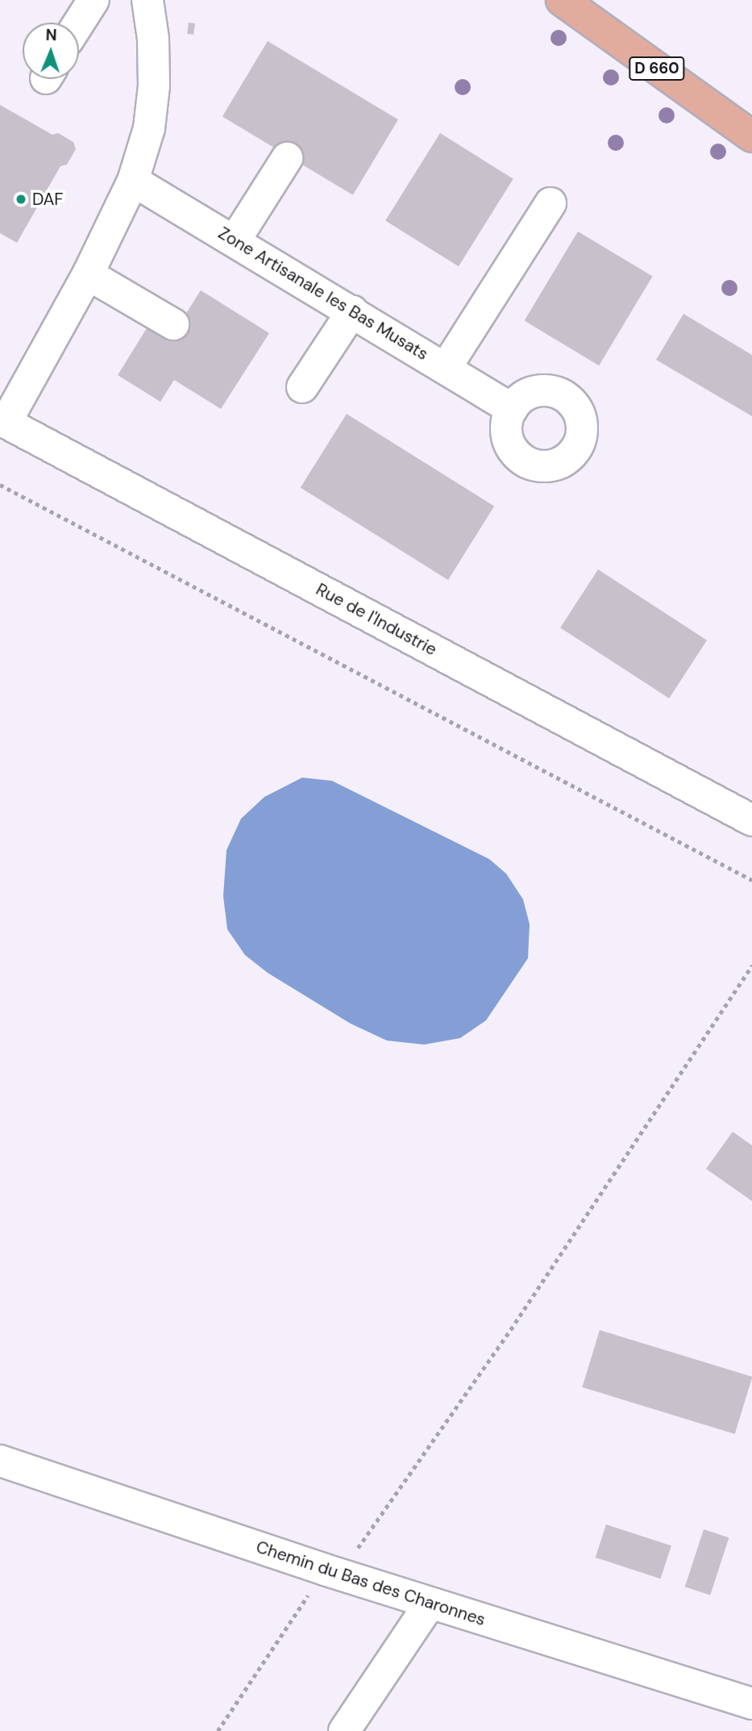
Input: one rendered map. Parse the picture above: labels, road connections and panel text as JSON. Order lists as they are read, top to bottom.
{
  "streets": {
    "main road": ["D 660"],
    "street": ["Zone Artisanale les Bas Musats", "Rue de l'Industrie", "Chemin du Bas des Charonnes"]
  },
  "places": ["DAF"],
  "north": "top"
}
